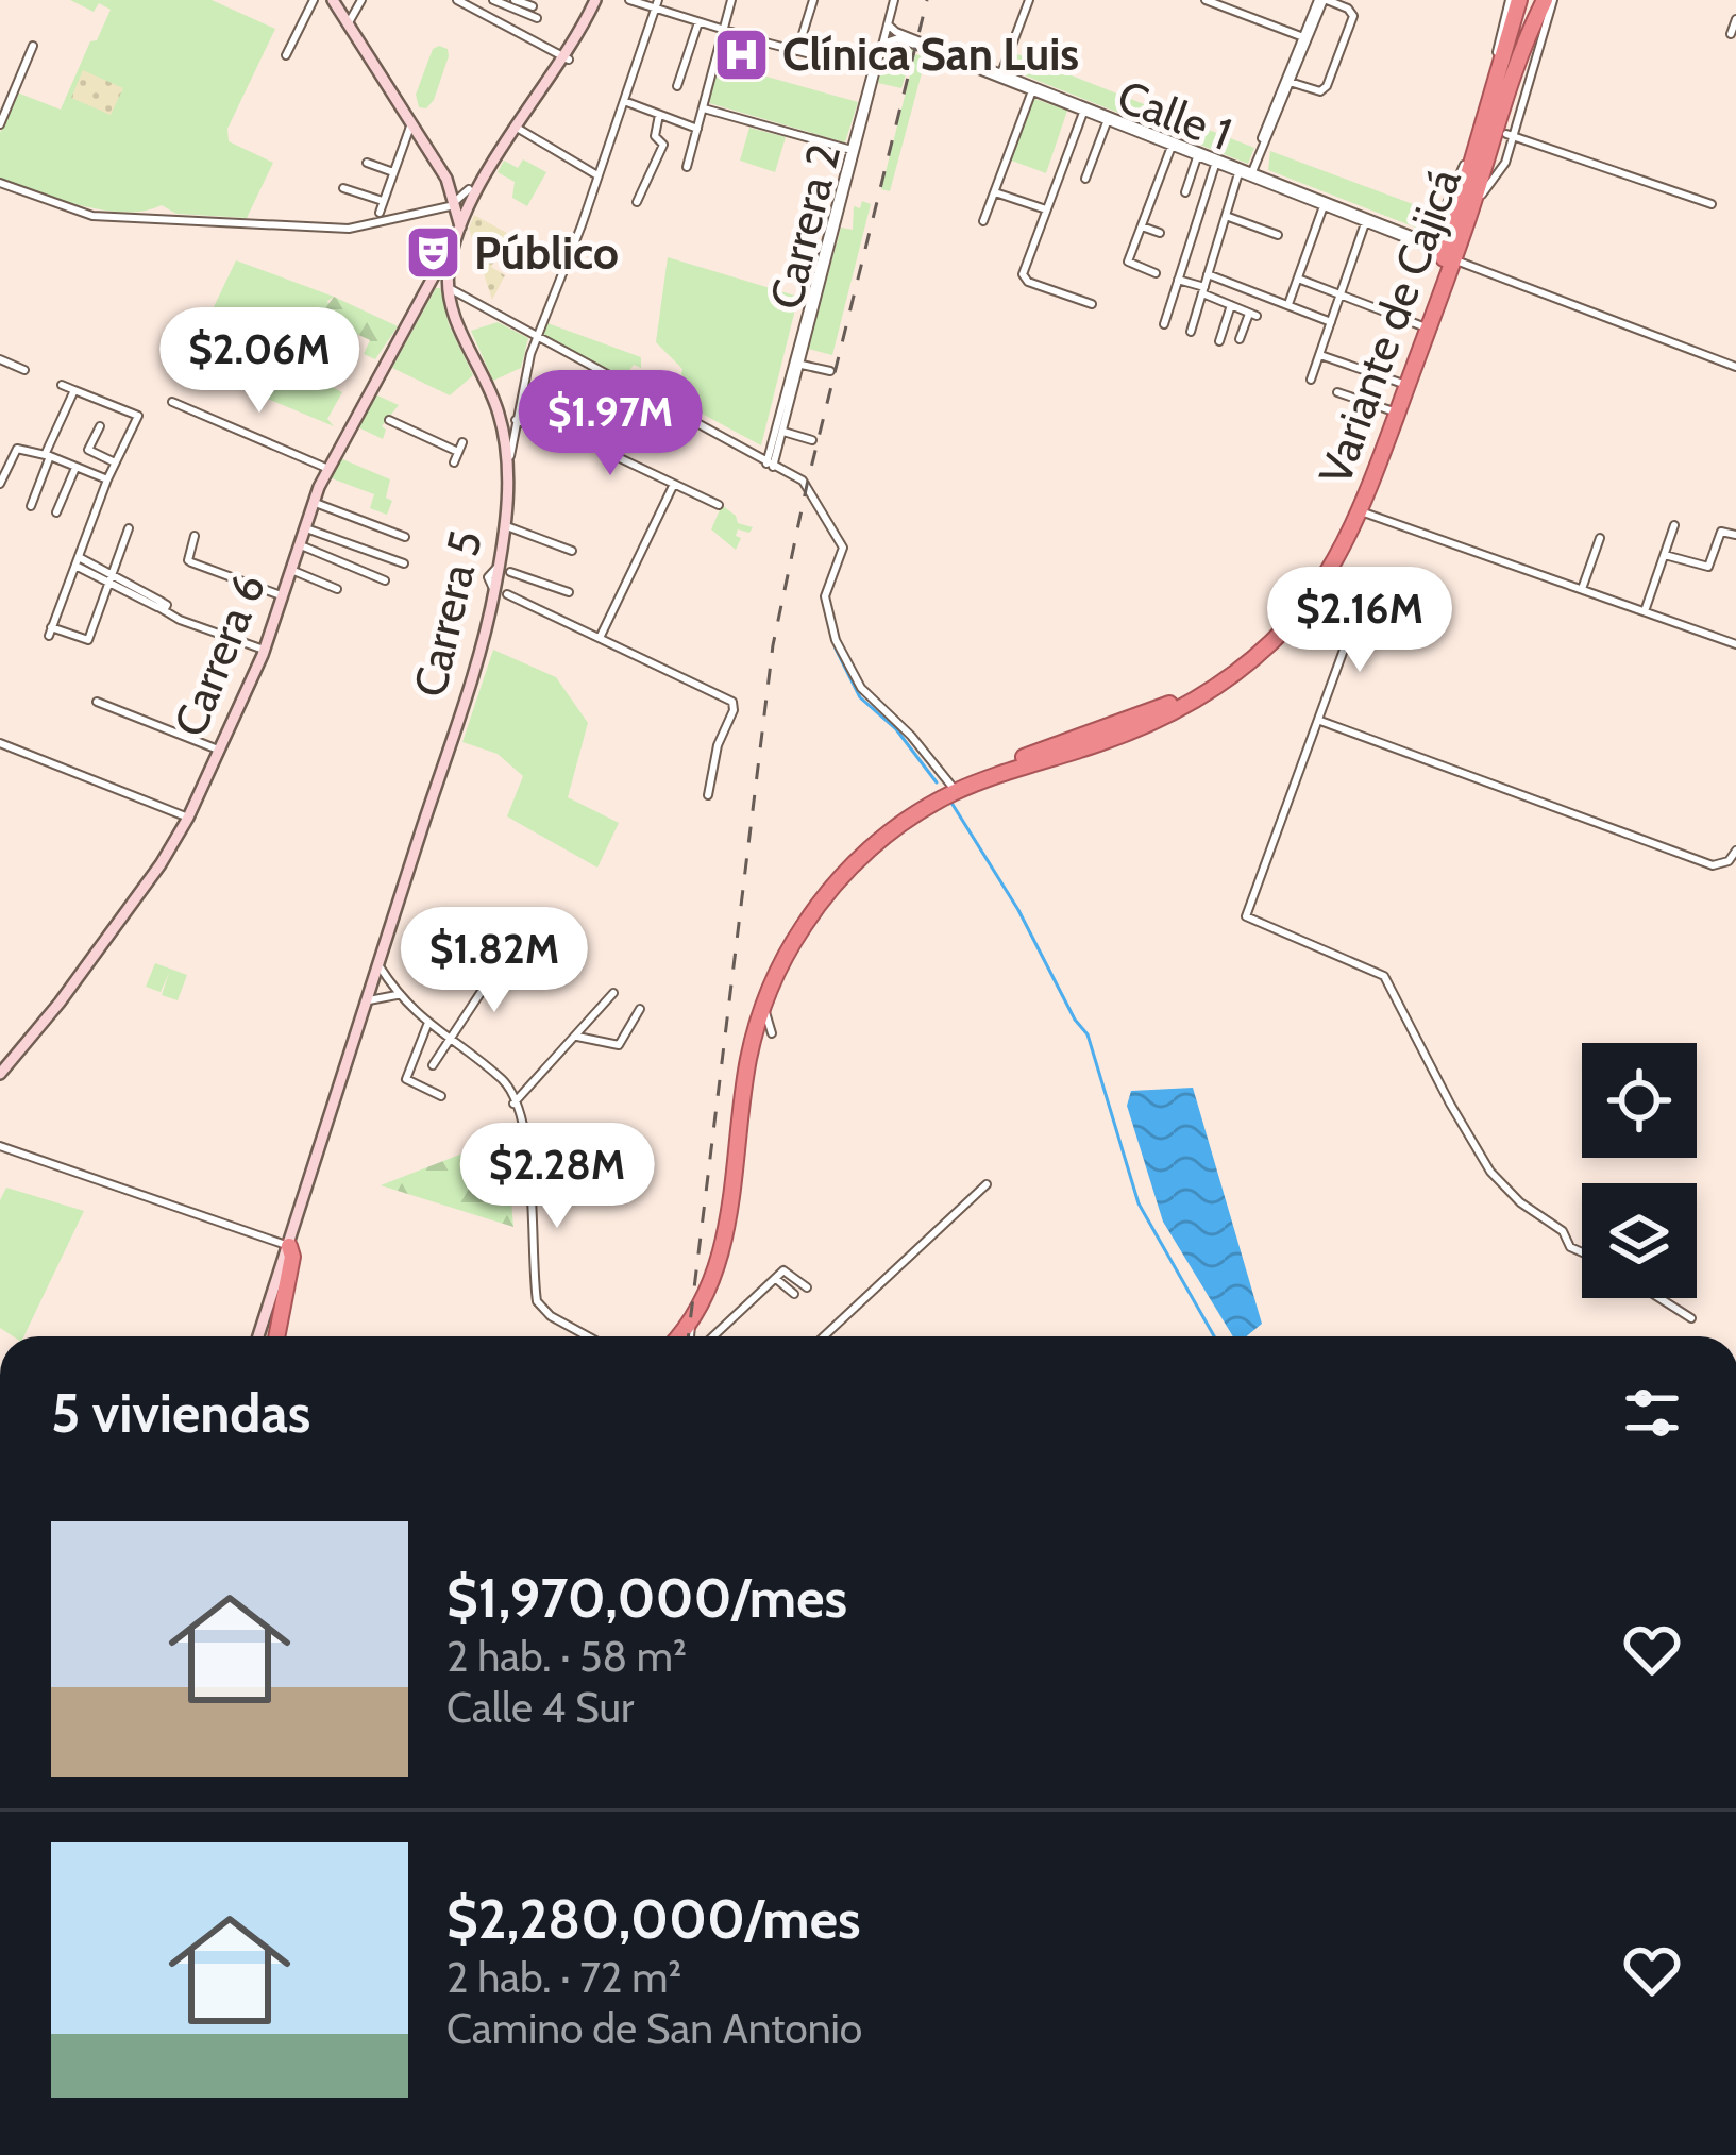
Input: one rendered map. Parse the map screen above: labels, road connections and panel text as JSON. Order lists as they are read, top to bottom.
{
  "streets": {
    "highway": ["Variante de Cajicá"],
    "main road": ["Carrera 5", "Carrera 6"],
    "street": ["Calle 1", "Carrera 2"]
  },
  "crossings": [
    ["Calle 1", "Carrera 2"],
    ["Calle 1", "Variante de Cajicá"],
    ["Carrera 5", "Carrera 6"]
  ],
  "places": {
    "hospital": ["Clínica San Luis"],
    "theatre": ["Público"]
  },
  "page": {
    "price": [
      "$2.06M",
      "$1.97M",
      "$2.16M",
      "$1.82M",
      "$2.28M"
    ],
    "heading": "5 viviendas",
    "list": [
      {
        "name": "$1,970,000/mes",
        "note": "2 hab. · 58 m² · Calle 4 Sur"
      },
      {
        "name": "$2,280,000/mes",
        "note": "2 hab. · 72 m² · Camino de San Antonio"
      }
    ]
  }
}
